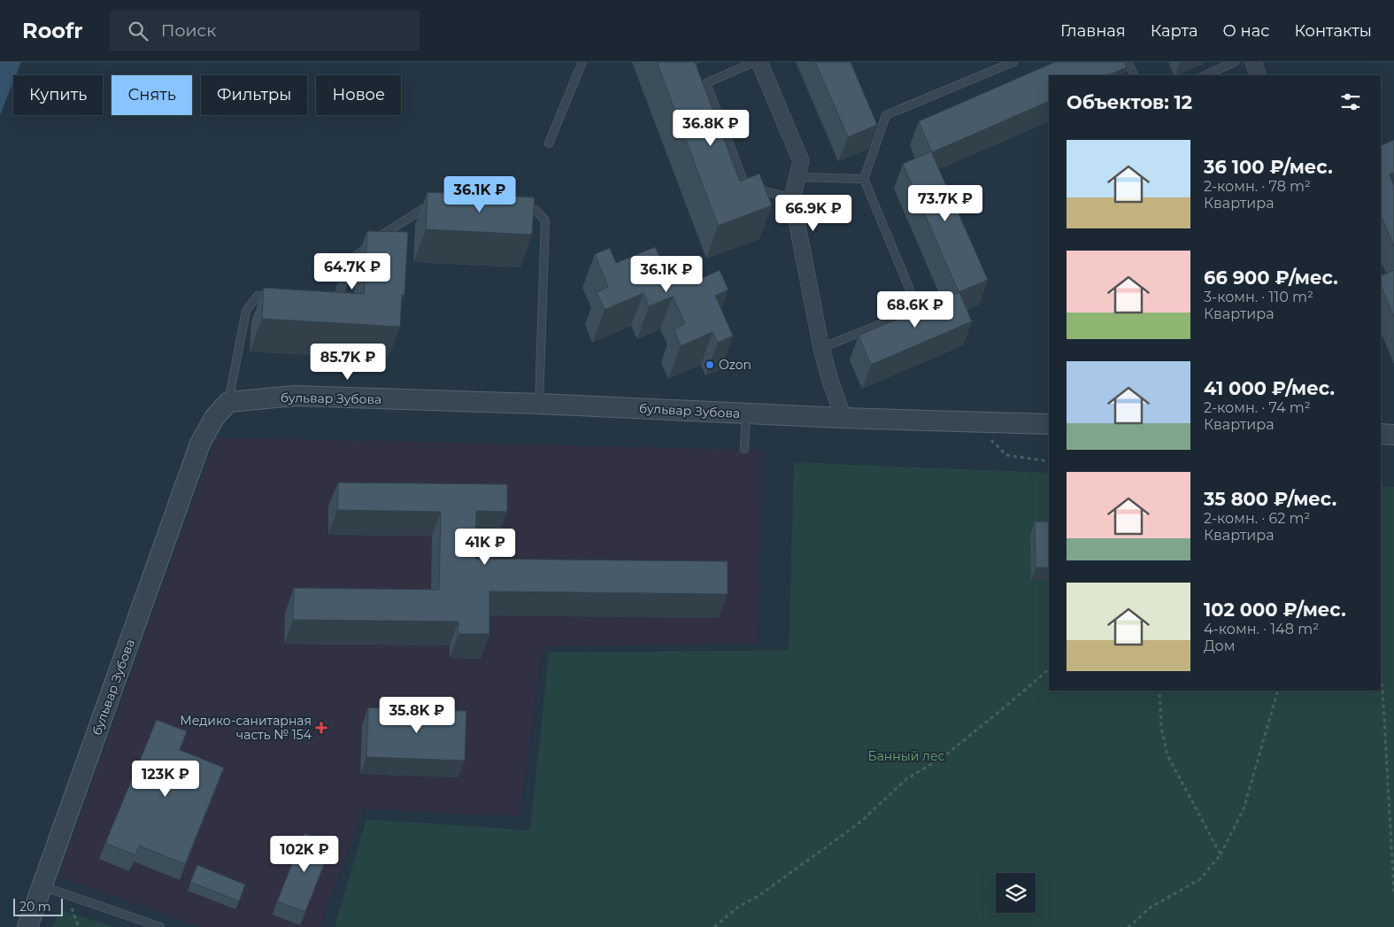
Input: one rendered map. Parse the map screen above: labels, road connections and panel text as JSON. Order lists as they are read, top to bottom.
{
  "streets": {
    "street": ["бульвар Зубова"]
  },
  "parks": ["Банный лес"],
  "places": {
    "other": ["Ozon"],
    "health": ["Медико-санитарная часть № 154"]
  },
  "scale_bar": "20 m",
  "page": {
    "header": "Roofr",
    "search": "Поиск",
    "nav": [
      "Главная",
      "Карта",
      "О нас",
      "Контакты"
    ],
    "chip": [
      "Купить",
      "Снять",
      "Фильтры",
      "Новое"
    ],
    "heading": "Объектов: 12",
    "price": [
      "36.8K ₽",
      "36.1K ₽",
      "73.7K ₽",
      "66.9K ₽",
      "64.7K ₽",
      "36.1K ₽",
      "68.6K ₽",
      "85.7K ₽",
      "41K ₽",
      "35.8K ₽",
      "123K ₽",
      "102K ₽"
    ],
    "list": [
      {
        "name": "36 100 ₽/мес.",
        "note": "2-комн. · 78 m² · Квартира"
      },
      {
        "name": "66 900 ₽/мес.",
        "note": "3-комн. · 110 m² · Квартира"
      },
      {
        "name": "41 000 ₽/мес.",
        "note": "2-комн. · 74 m² · Квартира"
      },
      {
        "name": "35 800 ₽/мес.",
        "note": "2-комн. · 62 m² · Квартира"
      },
      {
        "name": "102 000 ₽/мес.",
        "note": "4-комн. · 148 m² · Дом"
      }
    ],
    "scale": "20 m"
  }
}
